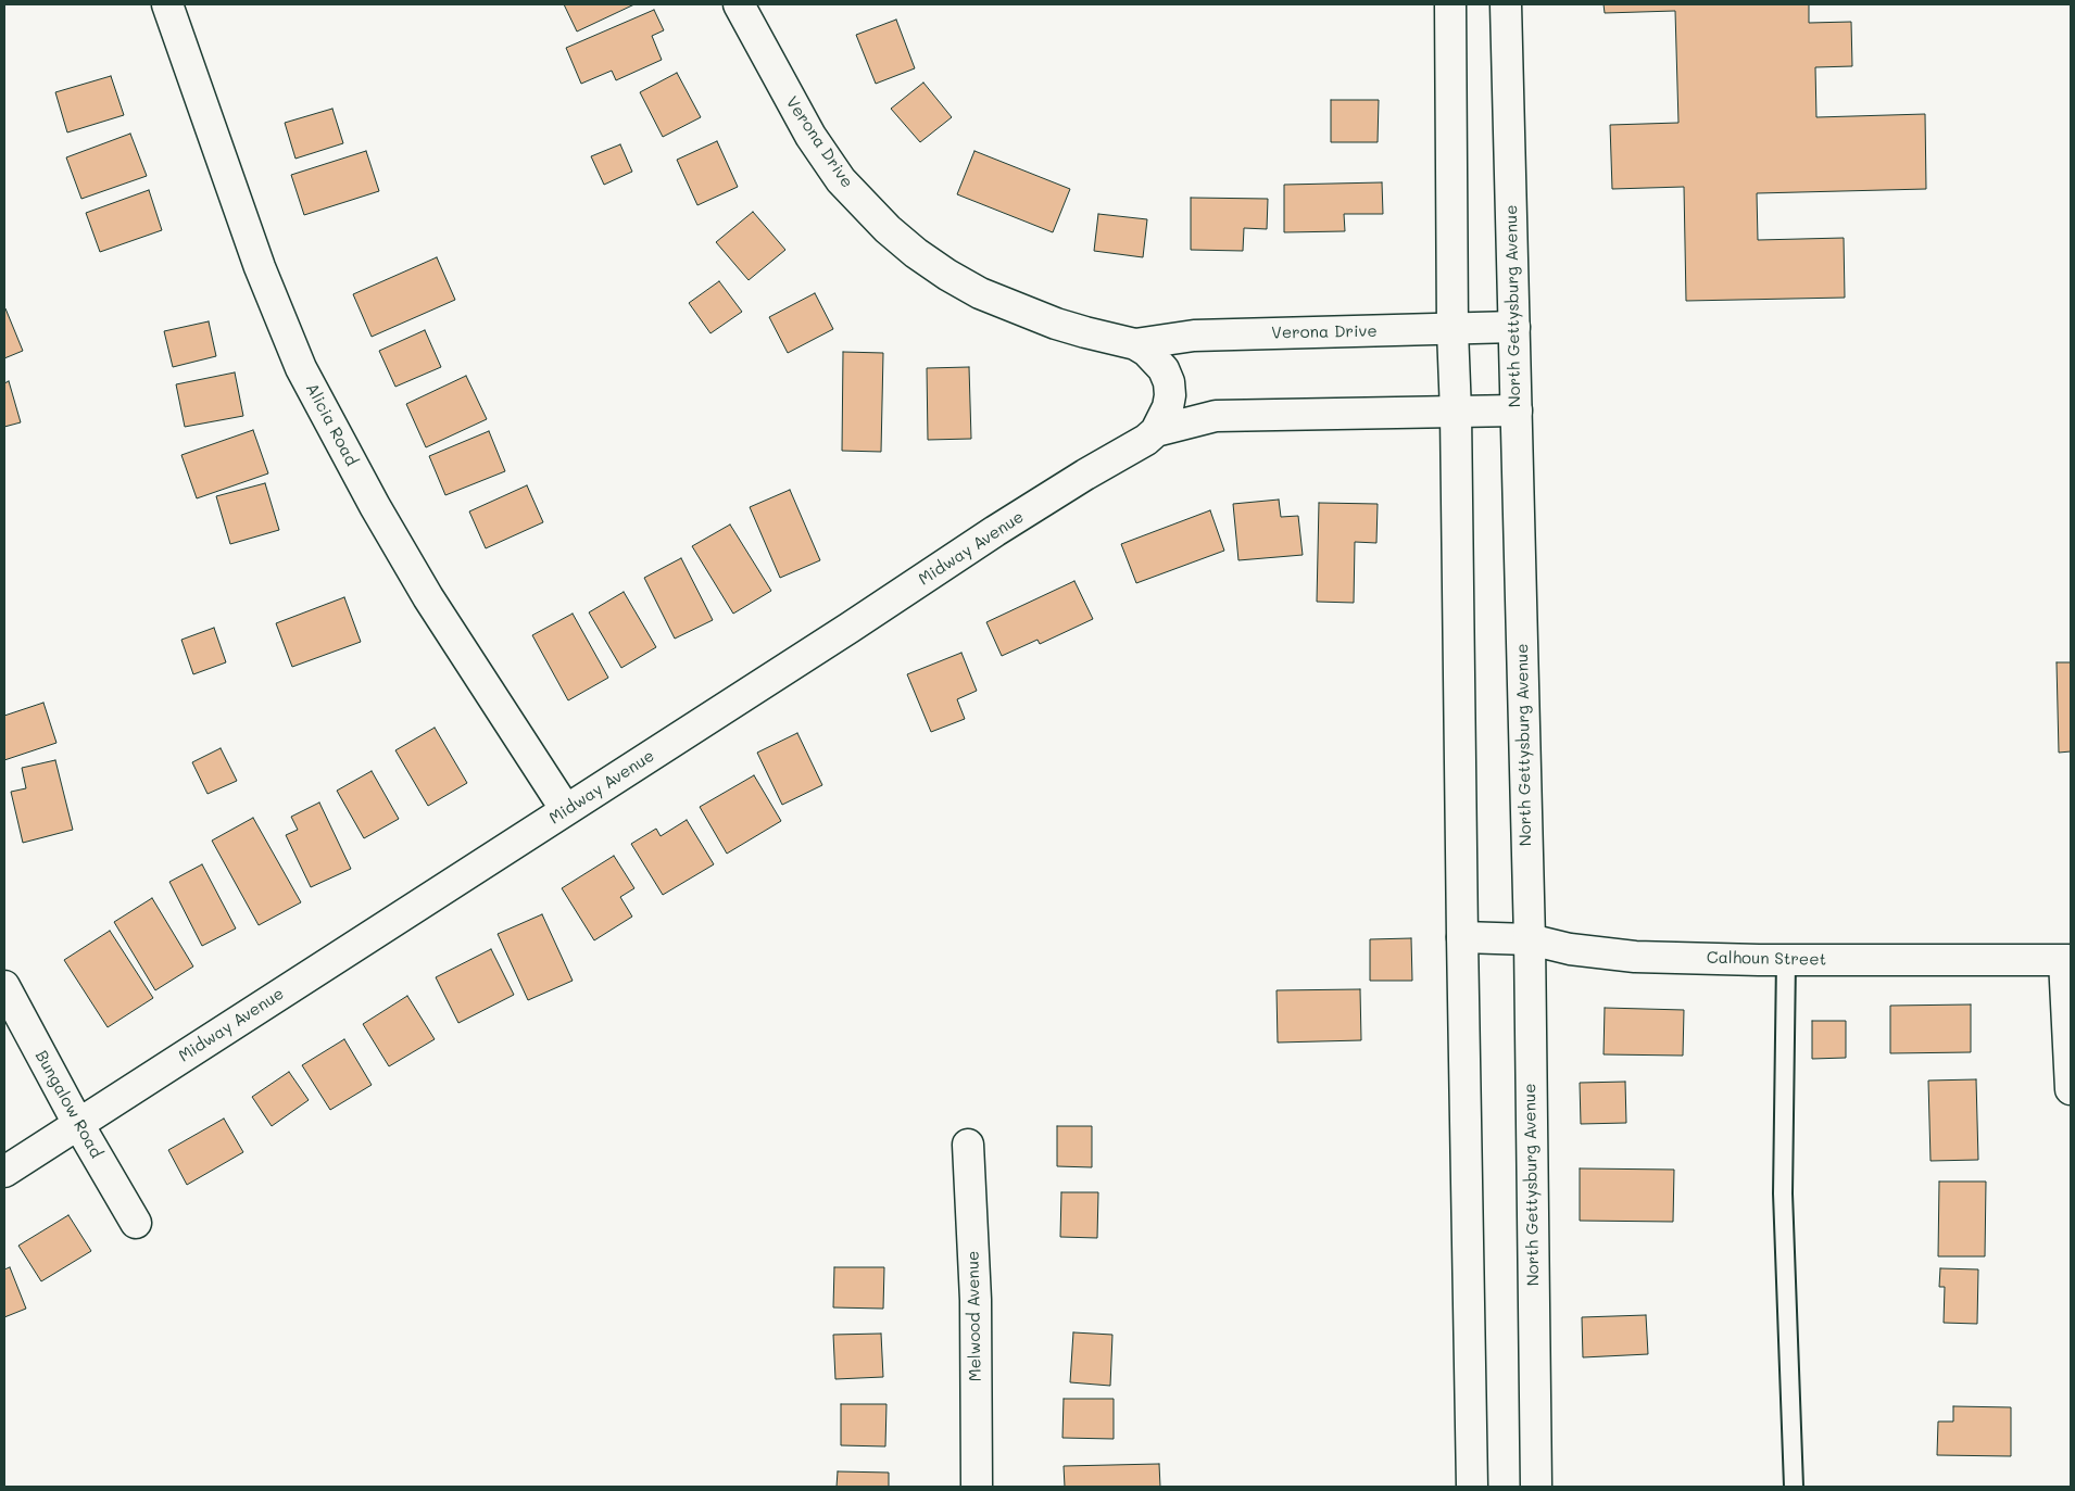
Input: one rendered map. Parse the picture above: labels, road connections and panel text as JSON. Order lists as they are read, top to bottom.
{
  "streets": {
    "street": [
      "Verona Drive",
      "North Gettysburg Avenue",
      "Alicia Road",
      "Midway Avenue",
      "Calhoun Street",
      "Bungalow Road",
      "Melwood Avenue"
    ]
  },
  "crossings": [
    ["Verona Drive", "North Gettysburg Avenue"],
    ["Verona Drive", "Midway Avenue"],
    ["North Gettysburg Avenue", "Calhoun Street"],
    ["Alicia Road", "Midway Avenue"],
    ["Midway Avenue", "Bungalow Road"]
  ]
}
